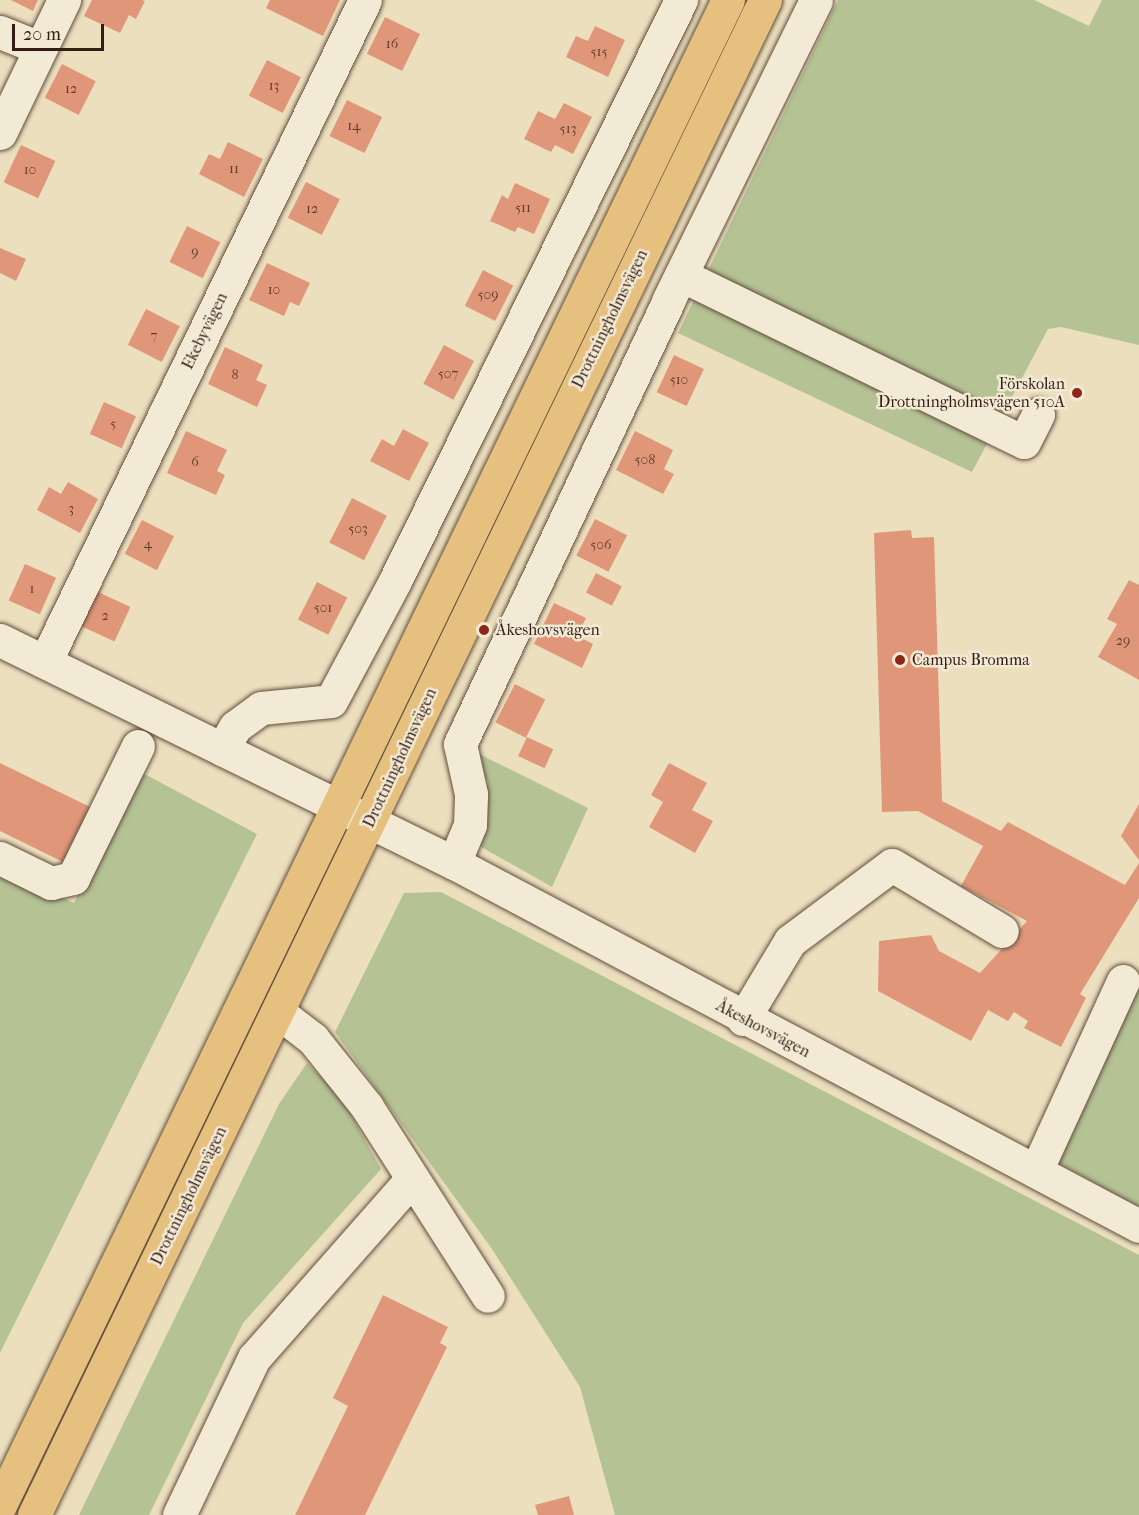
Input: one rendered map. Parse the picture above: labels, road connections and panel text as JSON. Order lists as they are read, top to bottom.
{
  "streets": {
    "main road": ["Drottningholmsvägen"],
    "street": ["Ekebyvägen", "Åkeshovsvägen"]
  },
  "crossings": [
    ["Drottningholmsvägen", "Åkeshovsvägen"],
    ["Ekebyvägen", "Åkeshovsvägen"]
  ],
  "places": ["Förskolan Drottningholmsvägen 510A", "Åkeshovsvägen", "Campus Bromma"],
  "house_numbers": [
    "16",
    "515",
    "13",
    "12",
    "14",
    "513",
    "11",
    "10",
    "511",
    "12",
    "9",
    "10",
    "509",
    "7",
    "507",
    "8",
    "510",
    "5",
    "508",
    "6",
    "3",
    "503",
    "4",
    "506",
    "1",
    "501",
    "2",
    "29"
  ],
  "scale_bar": "20 m"
}
